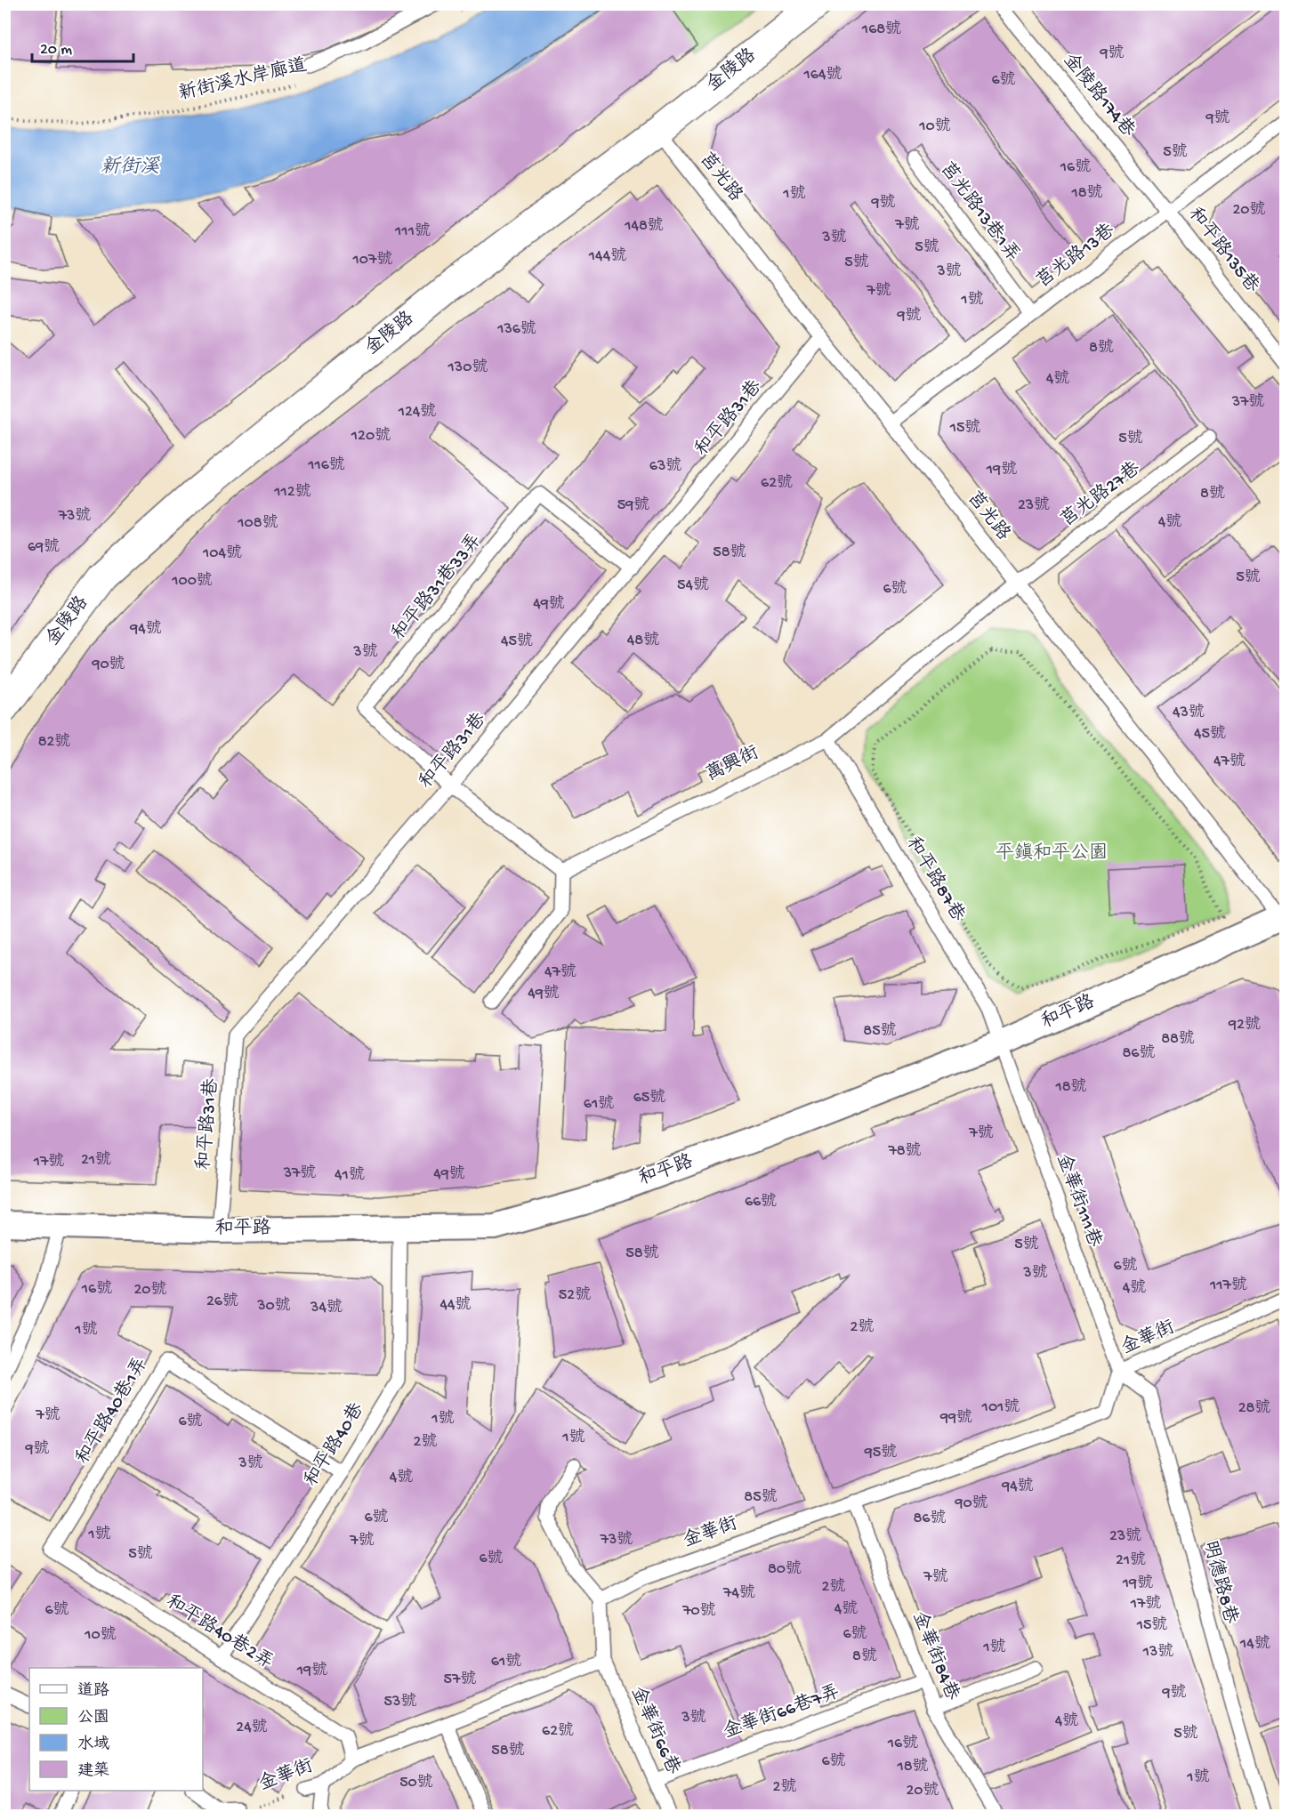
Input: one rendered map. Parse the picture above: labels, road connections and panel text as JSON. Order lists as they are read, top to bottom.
{
  "streets": {
    "main road": ["金陵路"],
    "street": ["和平路"],
    "lane": [
      "金陵路174巷",
      "莒光路",
      "莒光路13巷1弄",
      "和平路135巷",
      "莒光路13巷",
      "和平路31巷",
      "莒光路27巷",
      "和平路31巷33弄",
      "萬興街",
      "和平路87巷",
      "金華街111巷",
      "金華街",
      "和平路40巷1弄",
      "和平路40巷",
      "明德路8巷",
      "和平路40巷2弄",
      "金華街84巷",
      "金華街66巷7弄",
      "金華街66巷"
    ],
    "path": ["新街溪水岸廊道"]
  },
  "crossings": [
    ["金陵路", "莒光路"],
    ["金陵路174巷", "和平路135巷"],
    ["金陵路174巷", "莒光路13巷"],
    ["莒光路", "莒光路13巷"],
    ["莒光路", "和平路31巷"],
    ["莒光路", "莒光路27巷"],
    ["莒光路", "萬興街"],
    ["莒光路", "和平路"],
    ["莒光路13巷1弄", "莒光路13巷"],
    ["和平路135巷", "莒光路13巷"],
    ["和平路31巷", "和平路31巷33弄"],
    ["和平路31巷", "和平路"],
    ["莒光路27巷", "萬興街"],
    ["萬興街", "和平路87巷"],
    ["和平路87巷", "和平路"],
    ["和平路87巷", "金華街111巷"],
    ["和平路", "金華街111巷"],
    ["和平路", "和平路40巷"],
    ["金華街111巷", "金華街"],
    ["金華街111巷", "明德路8巷"],
    ["金華街", "明德路8巷"],
    ["金華街", "和平路40巷2弄"],
    ["金華街", "金華街84巷"],
    ["金華街", "金華街66巷"],
    ["和平路40巷1弄", "和平路40巷"],
    ["和平路40巷1弄", "和平路40巷2弄"],
    ["和平路40巷", "和平路40巷2弄"],
    ["金華街84巷", "金華街66巷7弄"],
    ["金華街66巷7弄", "金華街66巷"]
  ],
  "water": ["新街溪"],
  "parks": ["平鎮和平公園"],
  "house_numbers": [
    "168號",
    "9號",
    "164號",
    "6號",
    "9號",
    "10號",
    "5號",
    "16號",
    "18號",
    "1號",
    "9號",
    "20號",
    "7號",
    "148號",
    "111號",
    "3號",
    "5號",
    "144號",
    "107號",
    "5號",
    "3號",
    "7號",
    "1號",
    "9號",
    "136號",
    "8號",
    "130號",
    "4號",
    "37號",
    "124號",
    "15號",
    "120號",
    "5號",
    "116號",
    "63號",
    "19號",
    "62號",
    "112號",
    "8號",
    "59號",
    "23號",
    "73號",
    "4號",
    "108號",
    "69號",
    "58號",
    "104號",
    "5號",
    "100號",
    "54號",
    "6號",
    "49號",
    "94號",
    "48號",
    "45號",
    "3號",
    "90號",
    "43號",
    "45號",
    "82號",
    "47號",
    "47號",
    "49號",
    "92號",
    "85號",
    "88號",
    "86號",
    "18號",
    "65號",
    "61號",
    "7號",
    "78號",
    "21號",
    "17號",
    "37號",
    "49號",
    "41號",
    "66號",
    "5號",
    "58號",
    "6號",
    "3號",
    "117號",
    "4號",
    "16號",
    "20號",
    "52號",
    "26號",
    "44號",
    "30號",
    "34號",
    "2號",
    "1號",
    "101號",
    "28號",
    "7號",
    "99號",
    "1號",
    "6號",
    "1號",
    "2號",
    "9號",
    "95號",
    "3號",
    "4號",
    "94號",
    "85號",
    "90號",
    "6號",
    "86號",
    "1號",
    "23號",
    "73號",
    "7號",
    "5號",
    "6號",
    "21號",
    "80號",
    "7號",
    "19號",
    "2號",
    "74號",
    "17號",
    "4號",
    "6號",
    "70號",
    "15號",
    "6號",
    "10號",
    "14號",
    "1號",
    "13號",
    "8號",
    "61號",
    "19號",
    "57號",
    "9號",
    "53號",
    "3號",
    "4號",
    "24號",
    "62號",
    "5號",
    "16號",
    "58號",
    "6號",
    "18號",
    "1號",
    "50號",
    "2號",
    "20號"
  ],
  "legend": [
    "道路",
    "公園",
    "水域",
    "建築"
  ],
  "scale_bar": "20 m"
}
